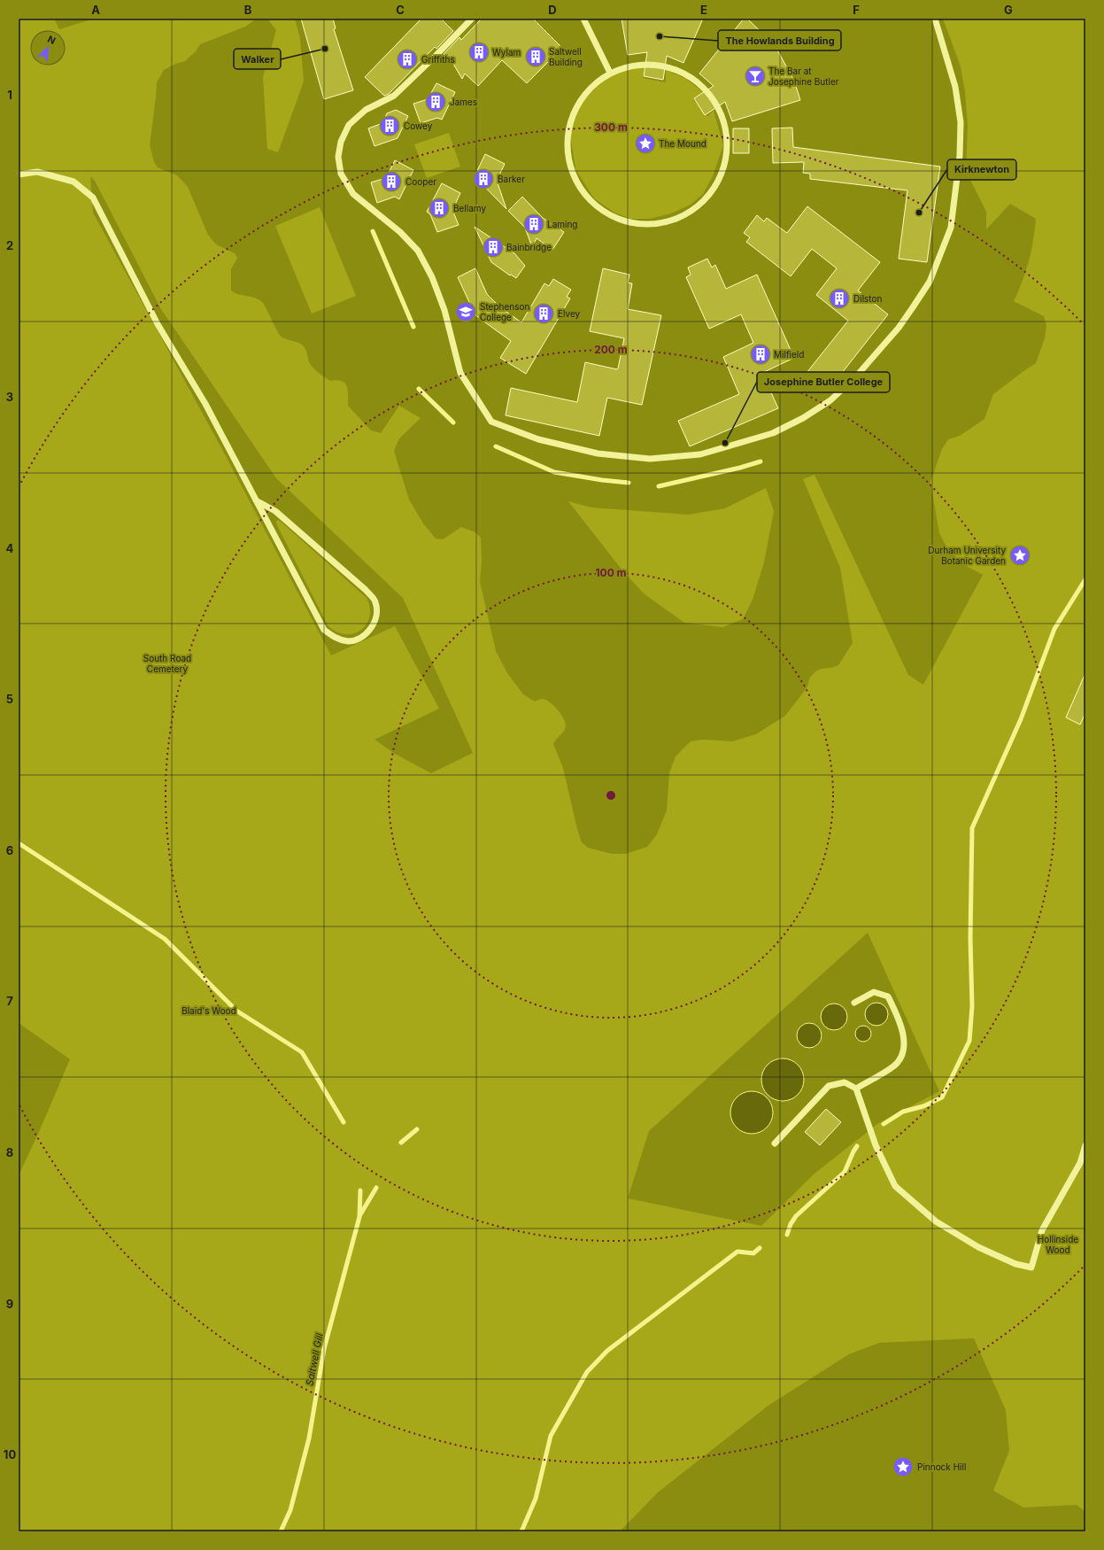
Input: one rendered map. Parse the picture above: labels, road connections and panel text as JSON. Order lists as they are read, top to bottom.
{
  "water": ["Saltwell Gill"],
  "parks": ["South Road Cemetery", "Blaid's Wood", "Hollinside Wood"],
  "places": {
    "other": [
      "The Howlands Building",
      "Walker",
      "Kirknewton",
      "Josephine Butler College"
    ],
    "building": [
      "Wylam",
      "Saltwell Building",
      "Griffiths",
      "James",
      "Cowey",
      "Barker",
      "Cooper",
      "Bellamy",
      "Laming",
      "Bainbridge",
      "Dilston",
      "Elvey",
      "Milfield"
    ],
    "bar": ["The Bar at Josephine Butler"],
    "place": ["The Mound", "Durham University Botanic Garden", "Pinnock Hill"],
    "school or university": ["Stephenson College"]
  },
  "north": "top right",
  "grid": {
    "columns": [
      "A",
      "B",
      "C",
      "D",
      "E",
      "F",
      "G"
    ],
    "rows": [
      "1",
      "2",
      "3",
      "4",
      "5",
      "6",
      "7",
      "8",
      "9",
      "10"
    ]
  },
  "rings": ["300 m", "200 m", "100 m"]
}
